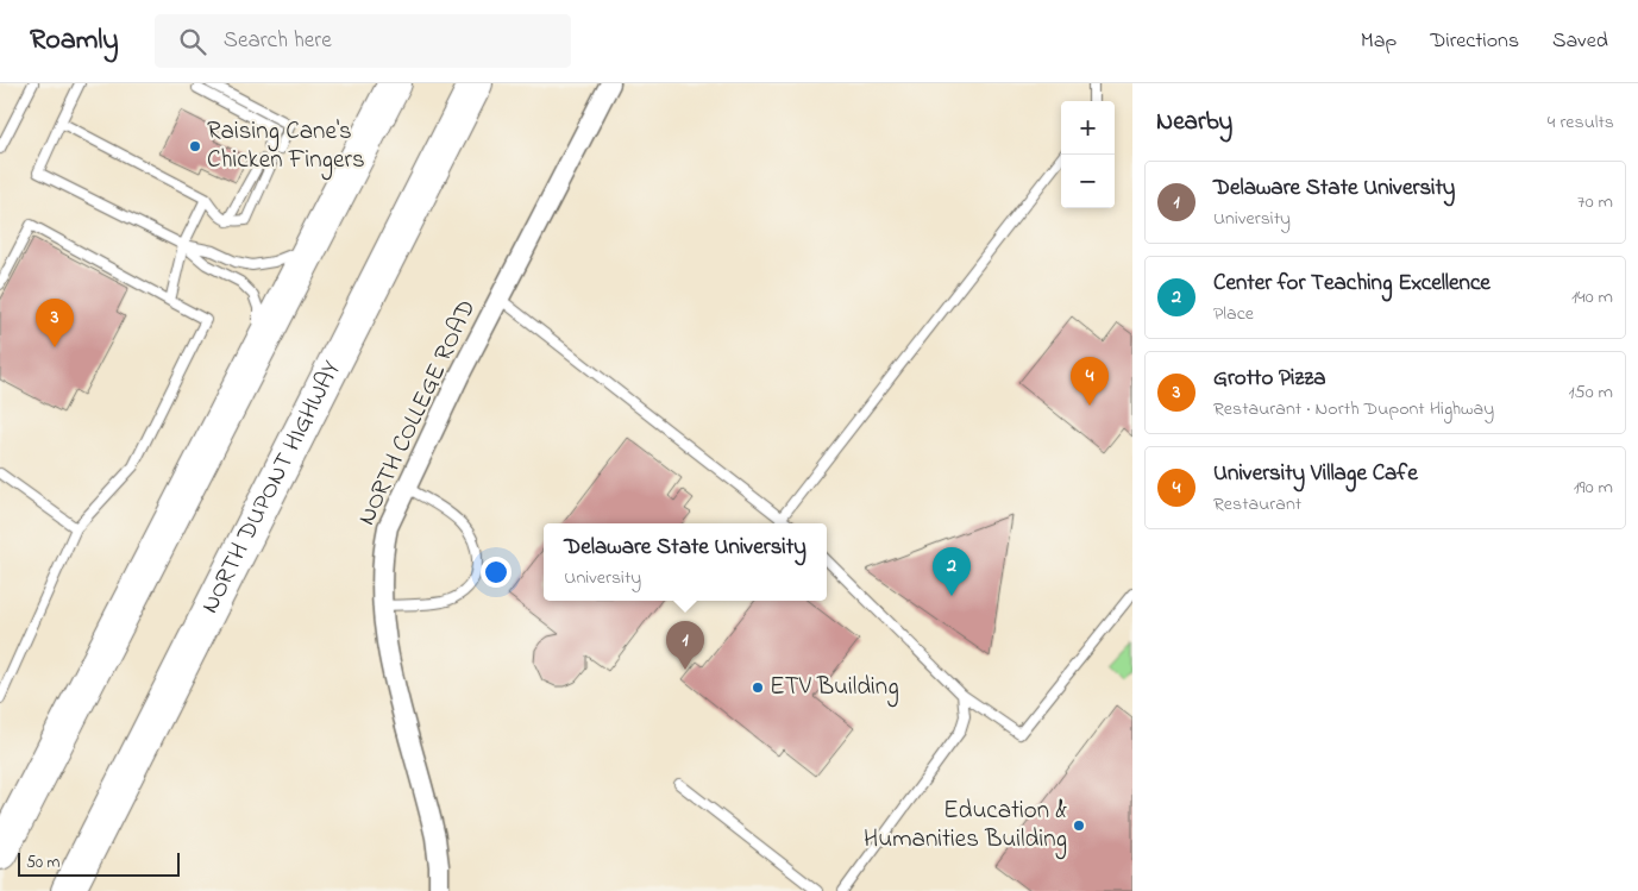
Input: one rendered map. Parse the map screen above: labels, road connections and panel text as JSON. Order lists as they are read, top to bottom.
{
  "streets": {
    "highway": ["NORTH DUPONT HIGHWAY"],
    "street": ["NORTH COLLEGE ROAD"]
  },
  "places": ["Raising Cane's Chicken Fingers", "ETV Building", "Education & Humanities Building"],
  "scale_bar": "50 m",
  "page": {
    "header": "Roamly",
    "search": "Search here",
    "nav": ["Map", "Directions", "Saved"],
    "heading": ["Nearby", "4 results"],
    "map_buttons": ["+", "−"],
    "list": [
      {
        "mark": "1",
        "name": "Delaware State University",
        "note": "University",
        "value": "70 m"
      },
      {
        "mark": "2",
        "name": "Center for Teaching Excellence",
        "note": "Place",
        "value": "140 m"
      },
      {
        "mark": "3",
        "name": "Grotto Pizza",
        "note": "Restaurant · North Dupont Highway",
        "value": "150 m"
      },
      {
        "mark": "4",
        "name": "University Village Cafe",
        "note": "Restaurant",
        "value": "190 m"
      }
    ],
    "pins": [
      "3",
      "4",
      "2",
      "1"
    ],
    "popup": ["Delaware State University", "University"],
    "scale": "50 m"
  }
}
